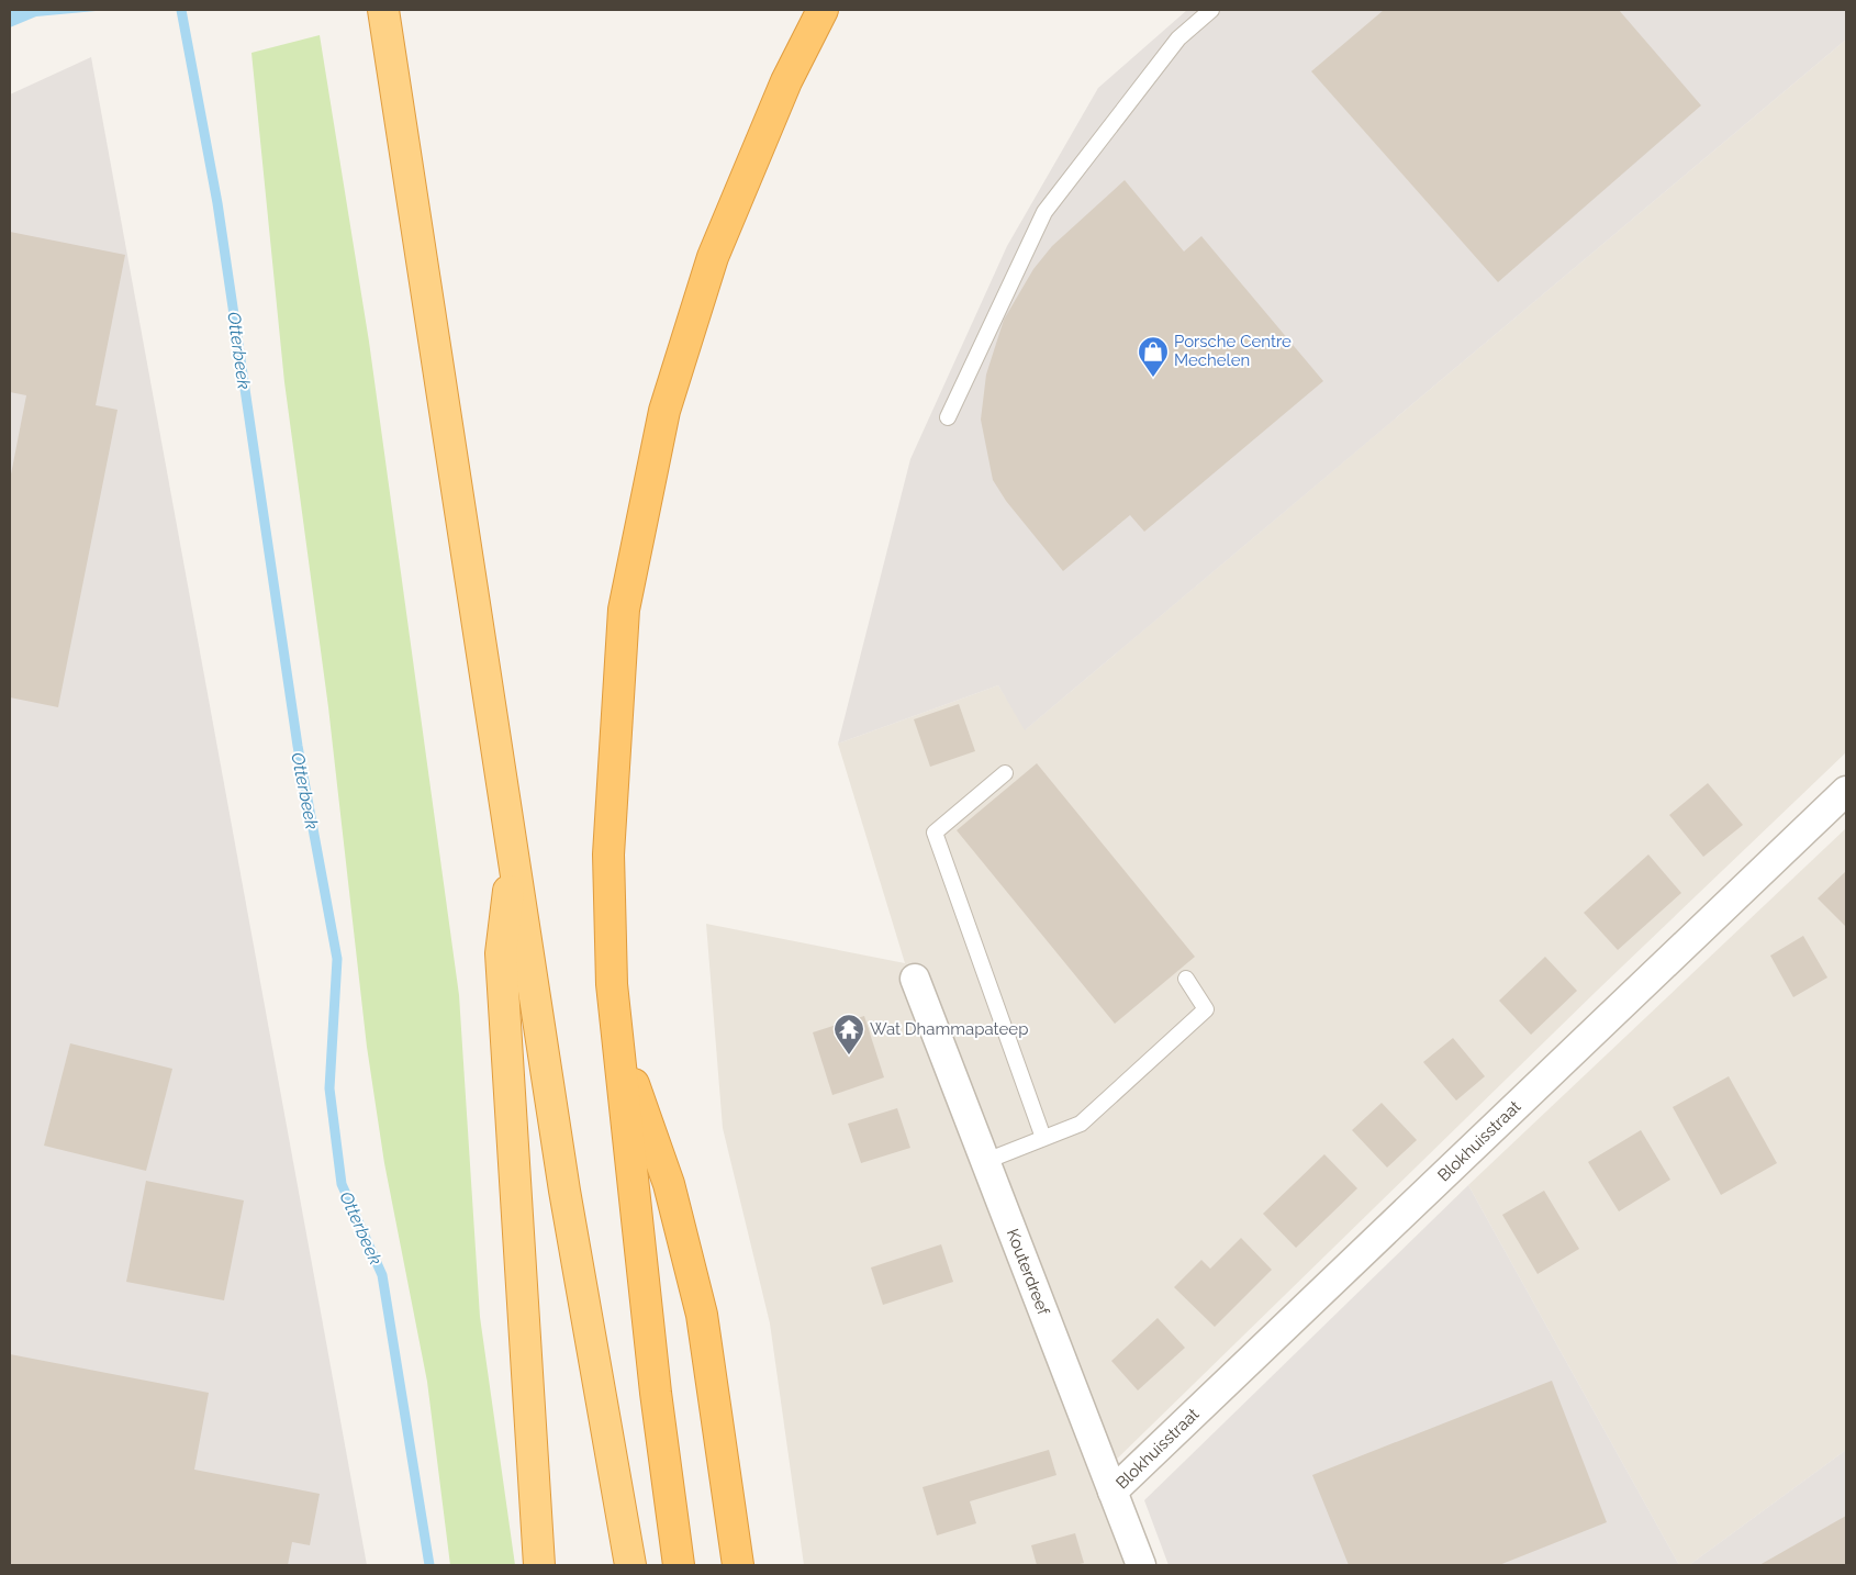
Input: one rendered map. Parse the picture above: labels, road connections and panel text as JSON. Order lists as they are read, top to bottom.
{
  "streets": {
    "street": ["Blokhuisstraat", "Kouterdreef"]
  },
  "crossings": [
    ["Blokhuisstraat", "Kouterdreef"]
  ],
  "water": ["Otterbeek"],
  "places": {
    "shop": ["Porsche Centre Mechelen"],
    "temple": ["Wat Dhammapateep"]
  }
}
